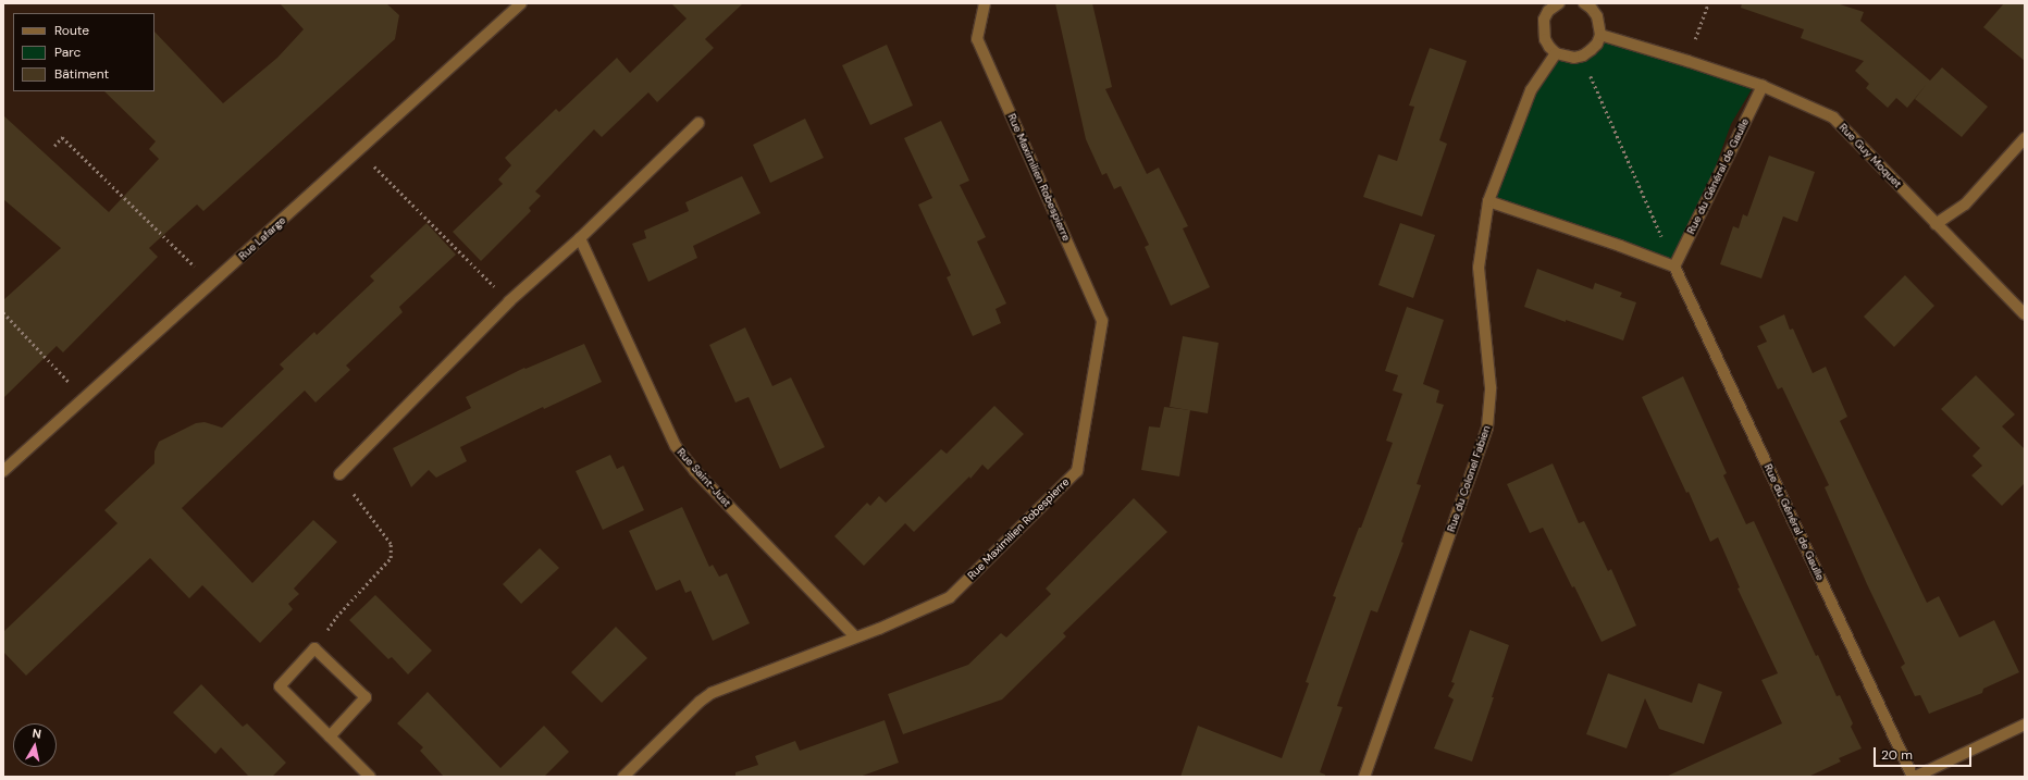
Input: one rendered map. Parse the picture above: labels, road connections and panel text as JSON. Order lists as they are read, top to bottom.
{
  "streets": {
    "street": [
      "Rue Guy Moquet",
      "Rue du Général de Gaulle",
      "Rue Maximilien Robespierre",
      "Rue Lafarge",
      "Rue Saint-Just",
      "Rue du Colonel Fabien"
    ]
  },
  "crossings": [
    ["Rue Guy Moquet", "Rue du Général de Gaulle"],
    ["Rue Maximilien Robespierre", "Rue Saint-Just"]
  ],
  "legend": ["Route", "Parc", "Bâtiment"],
  "scale_bar": "20 m",
  "north": "top"
}
